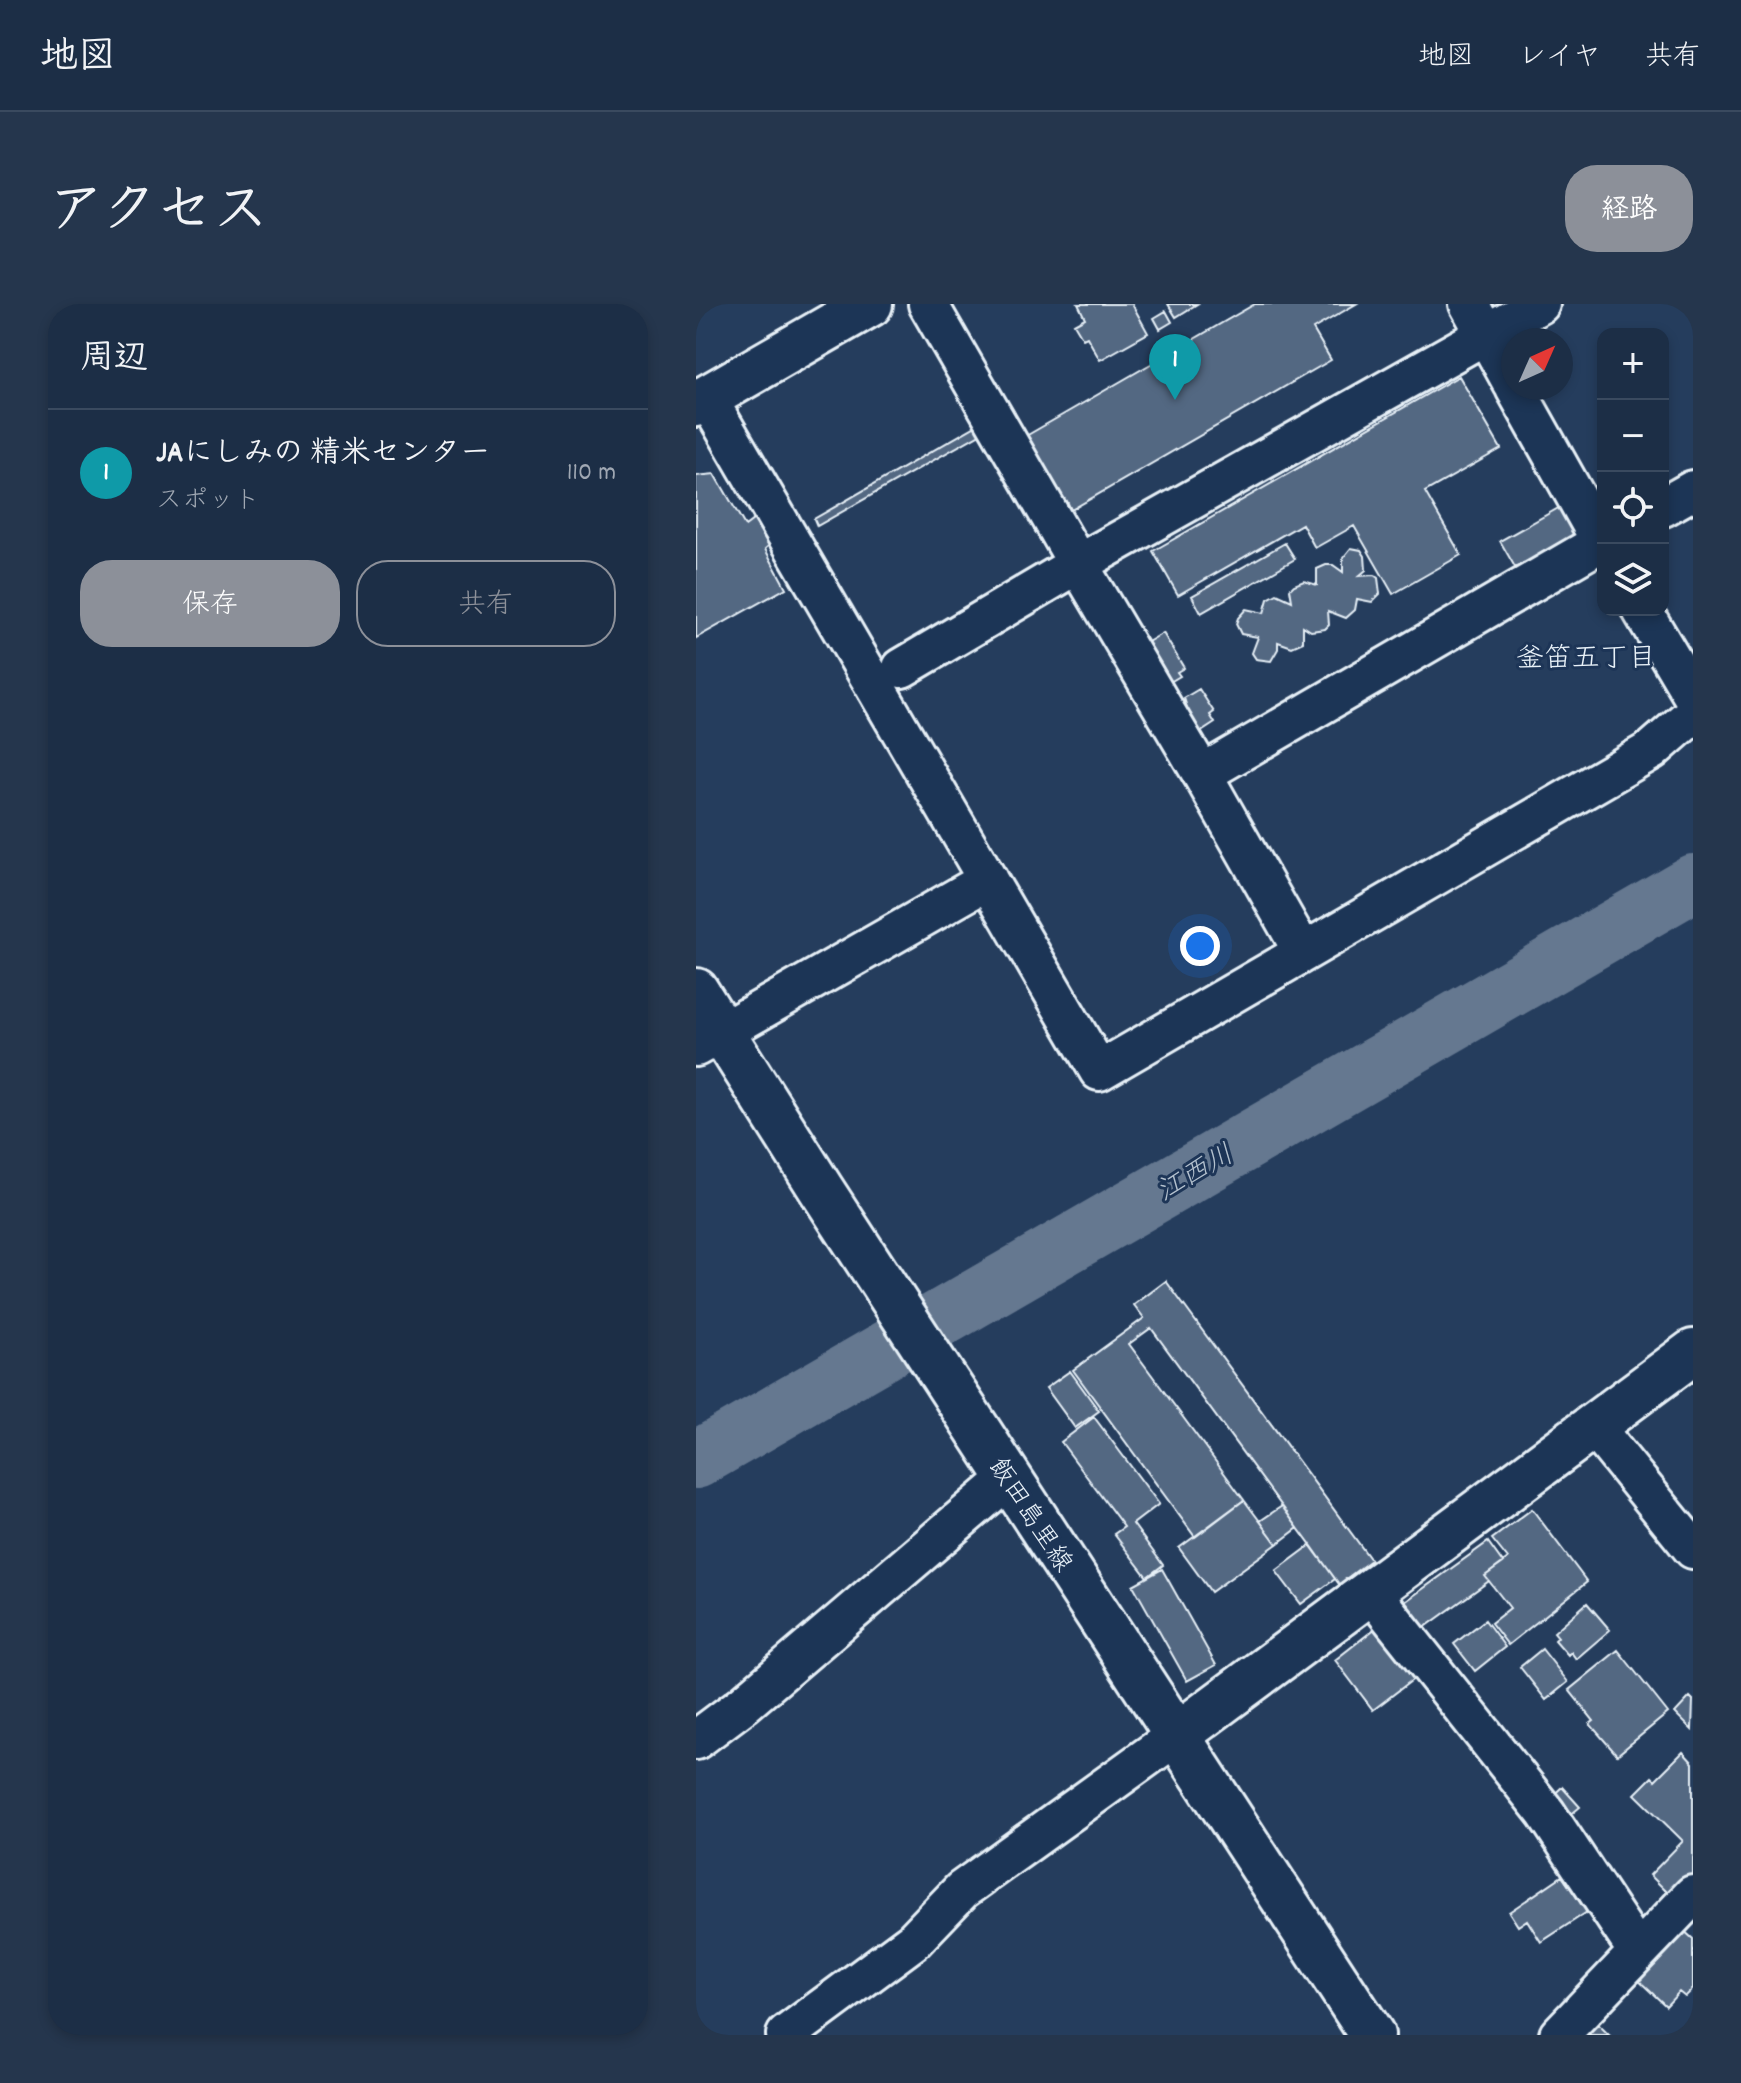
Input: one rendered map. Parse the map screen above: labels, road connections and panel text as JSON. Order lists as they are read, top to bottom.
{
  "streets": {
    "main road": ["飯田島里線"]
  },
  "districts": ["釜笛五丁目"],
  "water": ["江西川"],
  "north": "top right",
  "page": {
    "header": "地図",
    "nav": ["地図", "レイヤ", "共有"],
    "title": "アクセス",
    "buttons": [
      "経路",
      ["保存", "共有"]
    ],
    "heading": "周辺",
    "map_buttons": ["+", "−"],
    "pins": "1",
    "list": [
      {
        "mark": "1",
        "name": "JAにしみの 精米センター",
        "note": "スポット",
        "value": "110 m"
      }
    ]
  }
}
